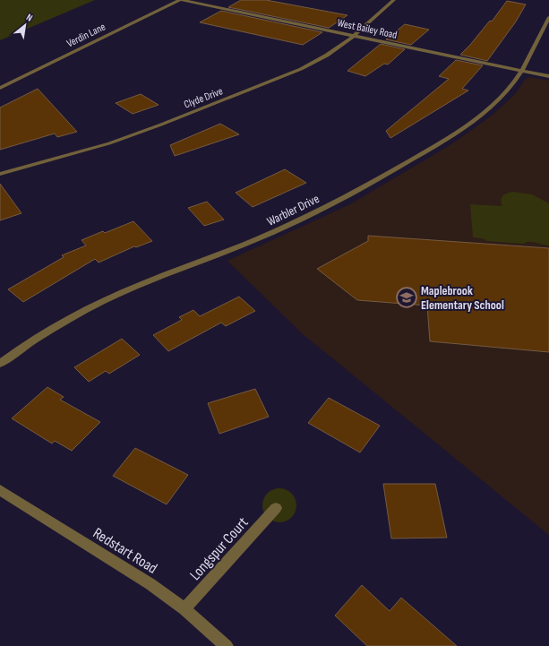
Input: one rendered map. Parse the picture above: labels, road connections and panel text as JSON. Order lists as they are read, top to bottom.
{
  "streets": {
    "street": [
      "West Bailey Road",
      "Verdin Lane",
      "Clyde Drive",
      "Warbler Drive",
      "Longspur Court",
      "Redstart Road"
    ]
  },
  "crossings": [
    ["West Bailey Road", "Verdin Lane"],
    ["West Bailey Road", "Clyde Drive"],
    ["West Bailey Road", "Warbler Drive"],
    ["Longspur Court", "Redstart Road"]
  ],
  "places": {
    "school or university": ["Maplebrook Elementary School"]
  },
  "north": "top right"
}
